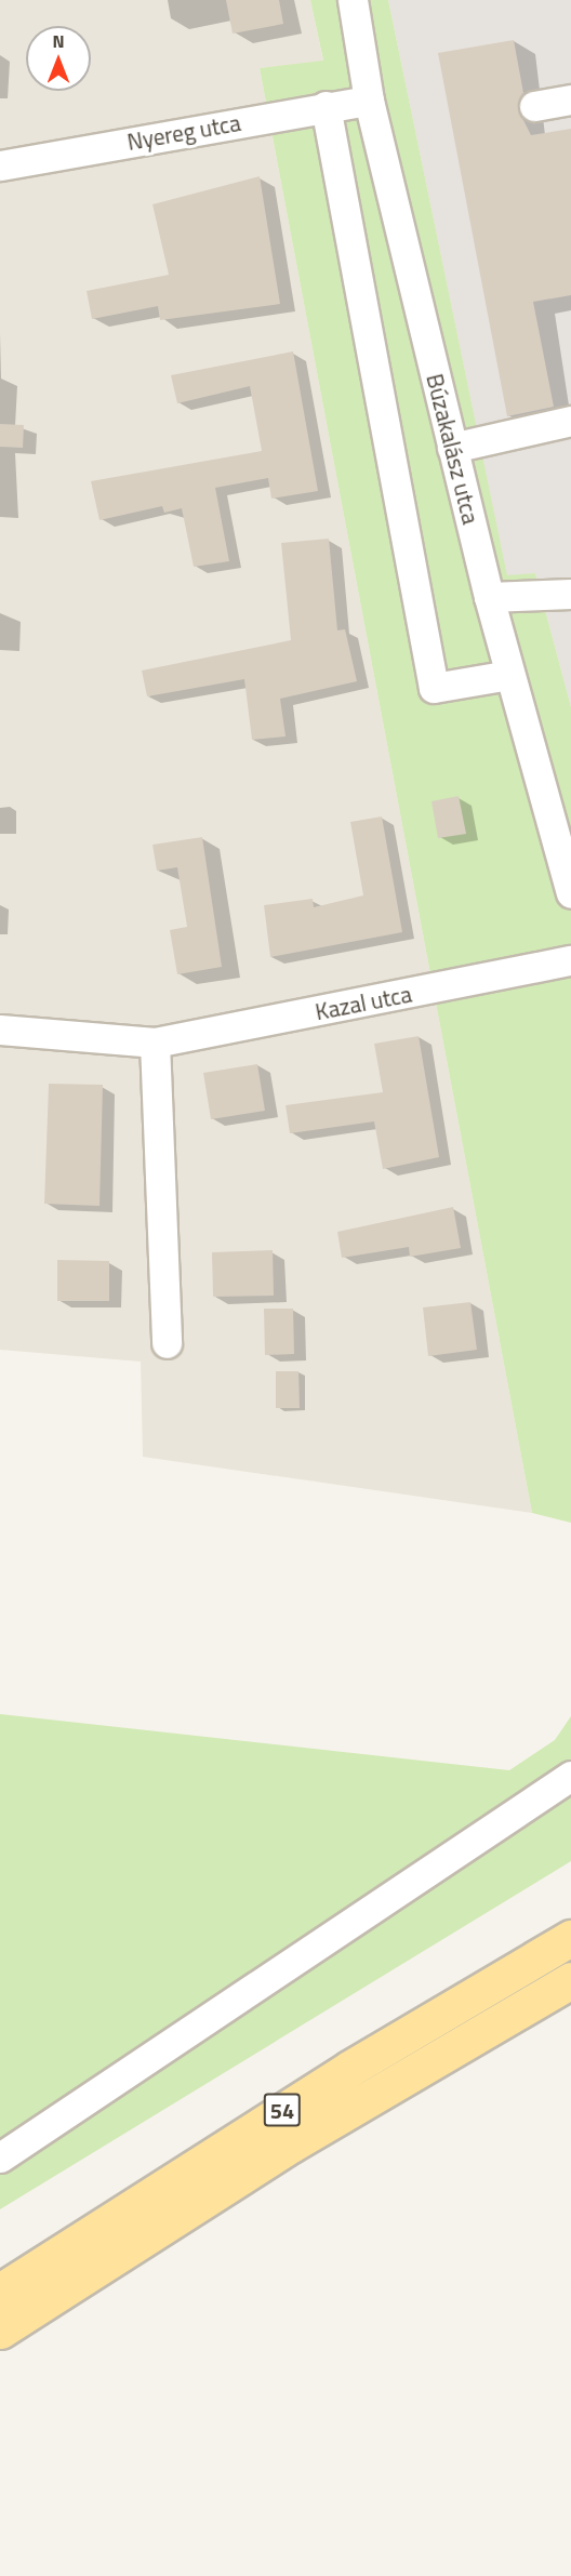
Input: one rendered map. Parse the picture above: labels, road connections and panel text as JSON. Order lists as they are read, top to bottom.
{
  "streets": {
    "main road": ["54"],
    "street": ["Nyereg utca", "Búzakalász utca", "Kazal utca"]
  },
  "crossings": [
    ["Nyereg utca", "Búzakalász utca"]
  ],
  "north": "top"
}
